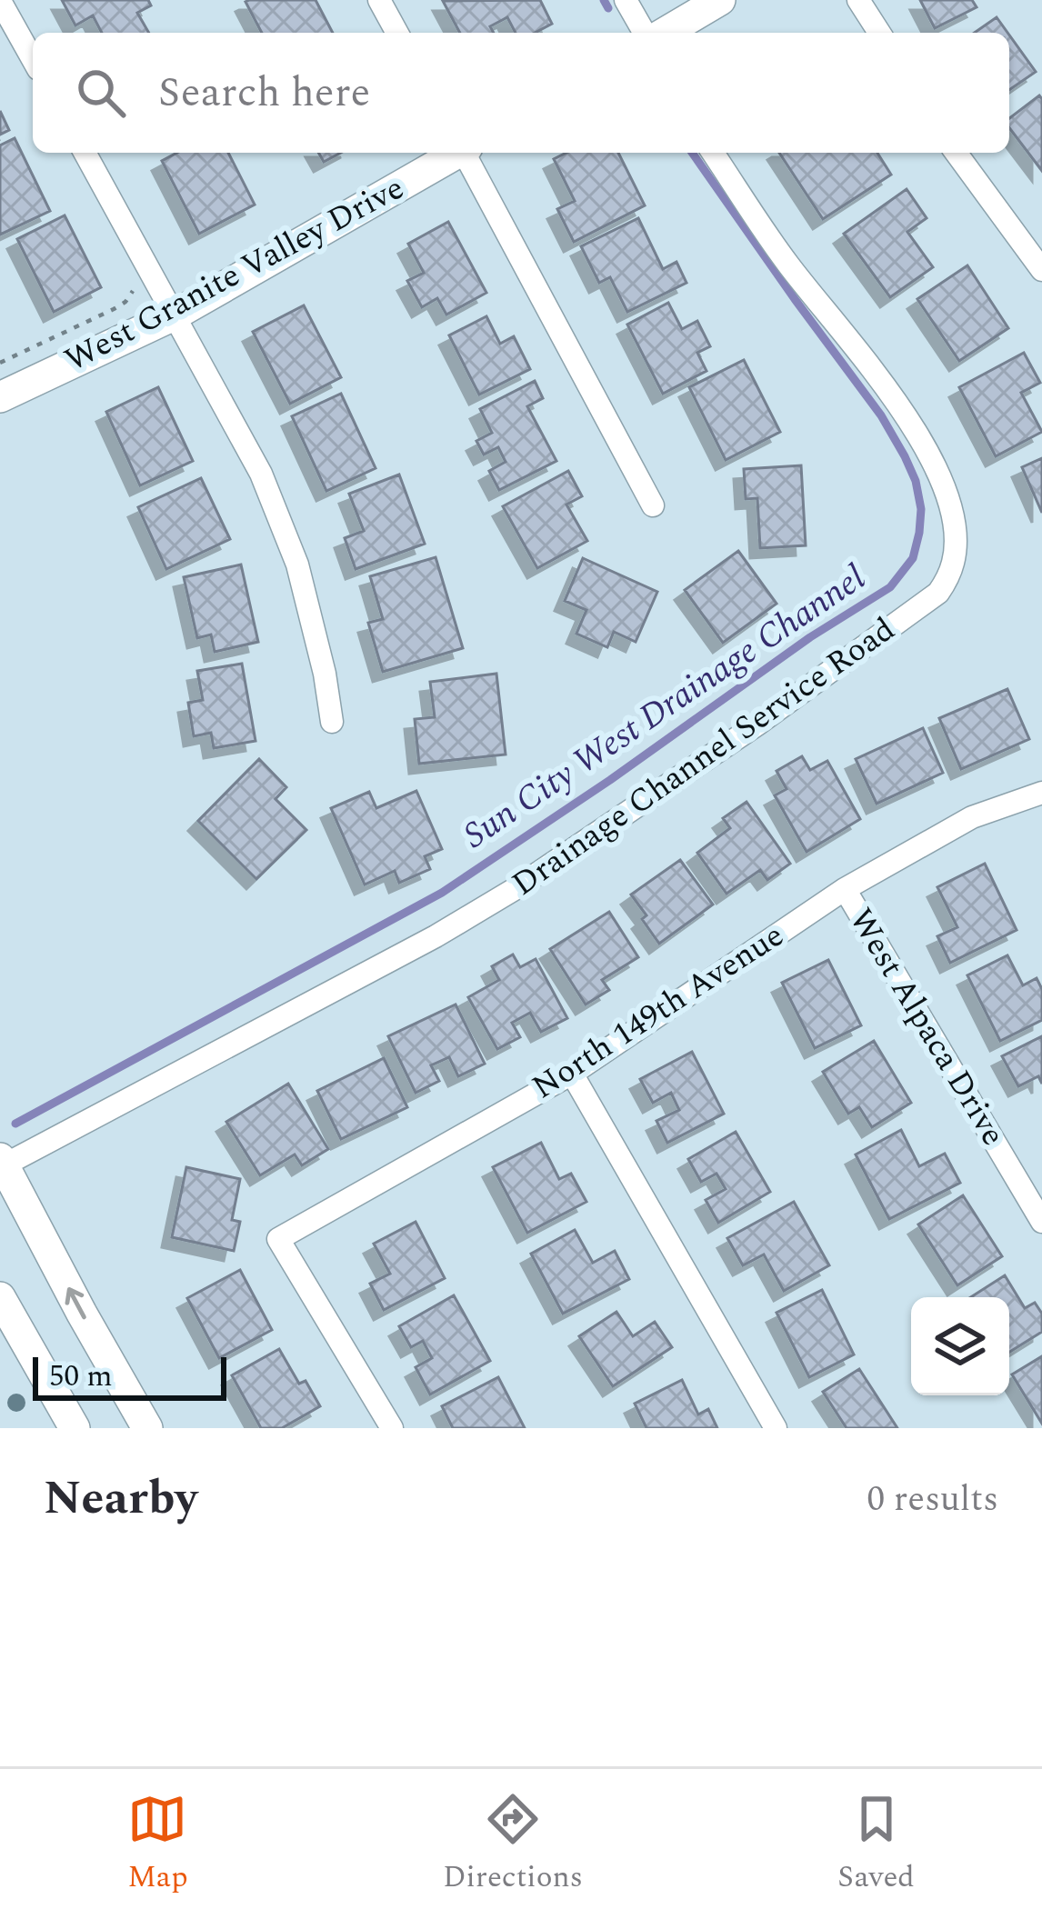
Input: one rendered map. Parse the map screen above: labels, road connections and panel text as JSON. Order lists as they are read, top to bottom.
{
  "streets": {
    "street": [
      "West Granite Valley Drive",
      "Drainage Channel Service Road",
      "North 149th Avenue",
      "West Alpaca Drive"
    ]
  },
  "crossings": [
    ["North 149th Avenue", "West Alpaca Drive"]
  ],
  "water": ["Sun City West Drainage Channel"],
  "scale_bar": "50 m",
  "page": {
    "search": "Search here",
    "scale": "50 m",
    "heading": ["Nearby", "0 results"],
    "nav": ["Map", "Directions", "Saved"]
  }
}
